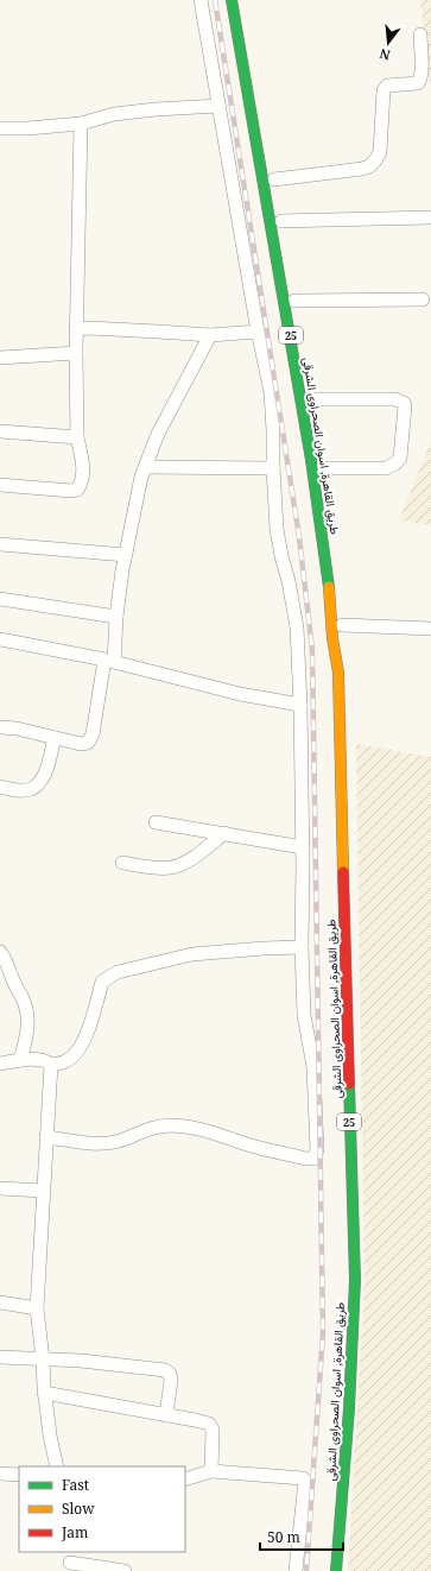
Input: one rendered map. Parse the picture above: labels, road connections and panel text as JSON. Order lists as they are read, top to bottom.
{
  "streets": {
    "highway": ["25", "طريق القاهرة, اسوان الصحراوى الشرقى"]
  },
  "legend": ["Fast", "Slow", "Jam"],
  "scale_bar": "50 m",
  "north": "bottom"
}
